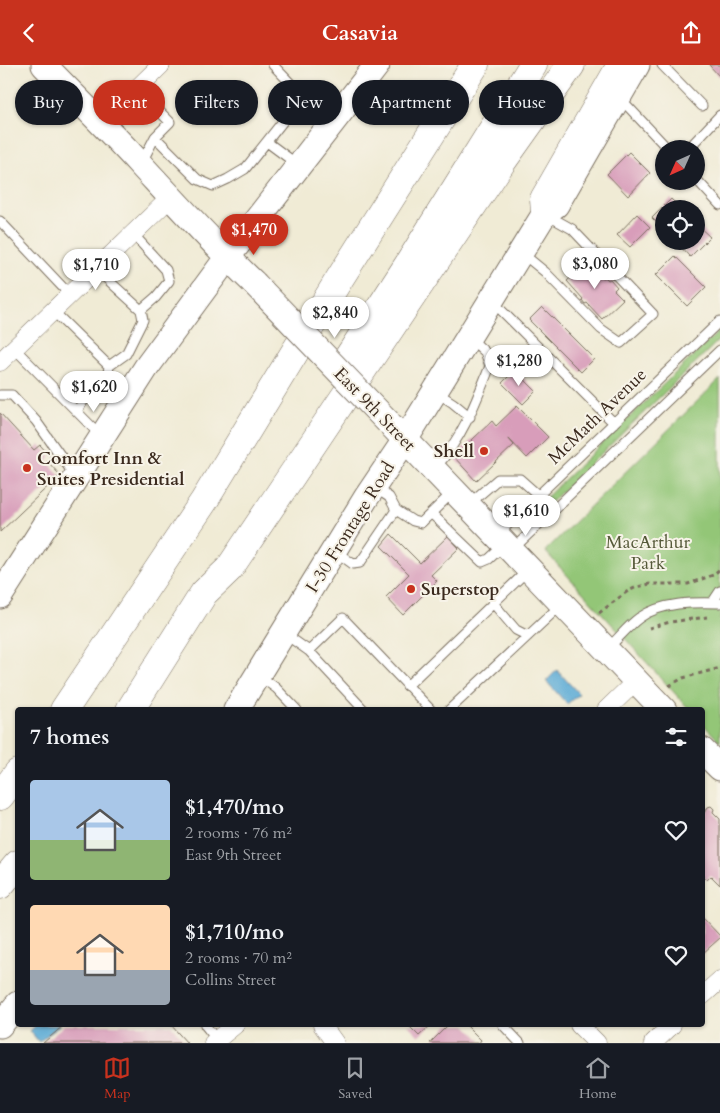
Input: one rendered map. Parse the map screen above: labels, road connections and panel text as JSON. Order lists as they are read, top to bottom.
{
  "streets": {
    "main road": ["East 9th Street", "I-30 Frontage Road"],
    "lane": ["McMath Avenue"]
  },
  "crossings": [
    ["East 9th Street", "McMath Avenue"],
    ["East 9th Street", "I-30 Frontage Road"]
  ],
  "parks": ["MacArthur Park"],
  "places": ["Shell", "Comfort Inn & Suites Presidential", "Superstop"],
  "north": "bottom left",
  "page": {
    "header": "Casavia",
    "chip": [
      "Buy",
      "Rent",
      "Filters",
      "New",
      "Apartment",
      "House"
    ],
    "price": [
      "$1,470",
      "$3,080",
      "$1,710",
      "$2,840",
      "$1,280",
      "$1,620",
      "$1,610"
    ],
    "heading": "7 homes",
    "list": [
      {
        "name": "$1,470/mo",
        "note": "2 rooms · 76 m² · East 9th Street"
      },
      {
        "name": "$1,710/mo",
        "note": "2 rooms · 70 m² · Collins Street"
      }
    ],
    "tabs": ["Map", "Saved", "Home"]
  }
}
